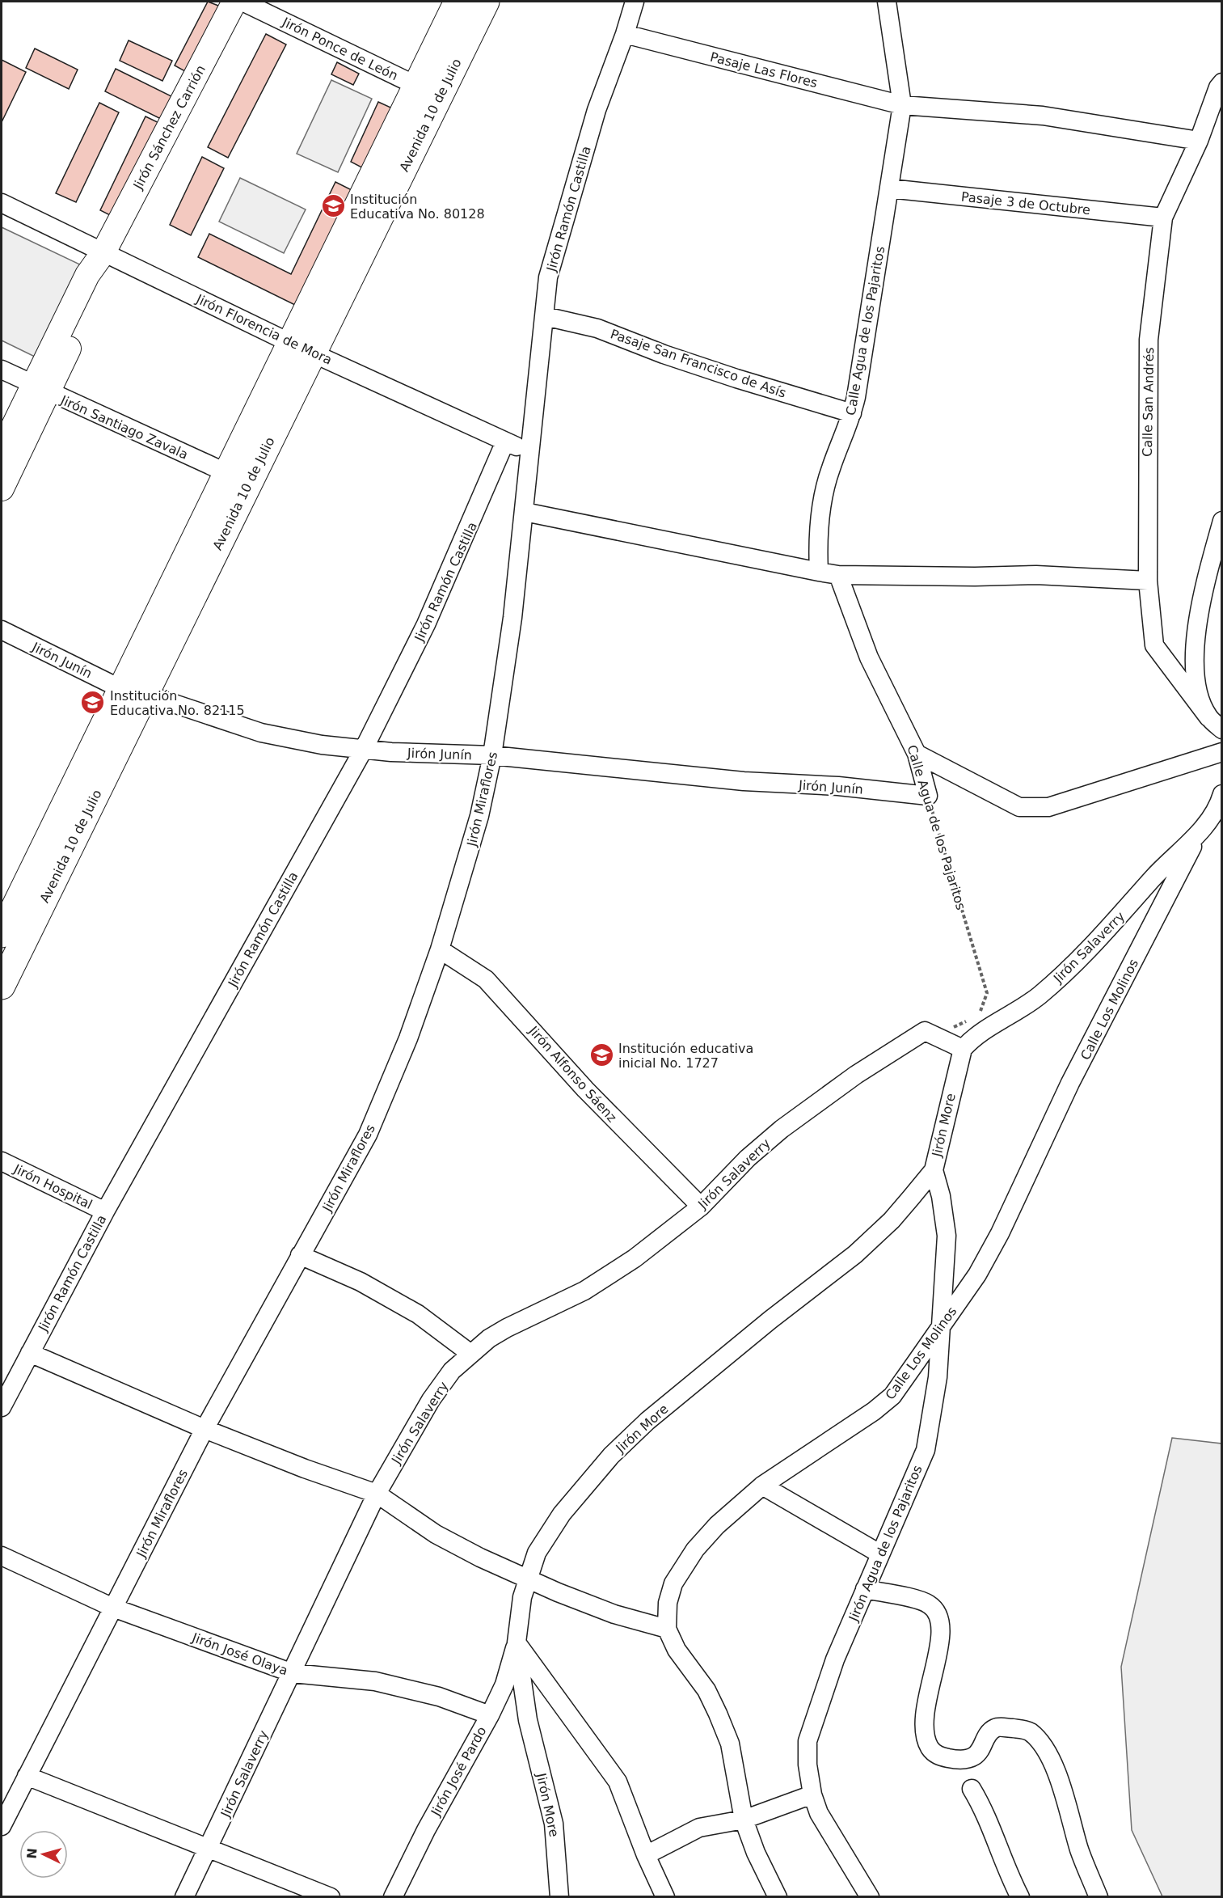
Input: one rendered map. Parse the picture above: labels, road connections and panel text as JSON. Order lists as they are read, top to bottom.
{
  "streets": {
    "highway": ["Avenida 10 de Julio"],
    "main road": ["Jirón Sánchez Carrión"],
    "street": [
      "Jirón Ponce de León",
      "Pasaje Las Flores",
      "Pasaje 3 de Octubre",
      "Jirón Ramón Castilla",
      "Jirón Florencia de Mora",
      "Calle Agua de los Pajaritos",
      "Pasaje San Francisco de Asís",
      "Calle San Andrés",
      "Jirón Santiago Zavala",
      "Jirón Junín",
      "Jirón Miraflores",
      "Jirón Salaverry",
      "Calle Los Molinos",
      "Jirón Alfonso Sáenz",
      "Jirón More",
      "Jirón Hospital",
      "Jirón Agua de los Pajaritos",
      "Jirón José Olaya",
      "Jirón José Pardo"
    ]
  },
  "crossings": [
    ["Jirón Ponce de León", "Avenida 10 de Julio"],
    ["Pasaje Las Flores", "Jirón Ramón Castilla"],
    ["Pasaje Las Flores", "Calle Agua de los Pajaritos"],
    ["Pasaje Las Flores", "Calle San Andrés"],
    ["Avenida 10 de Julio", "Jirón Florencia de Mora"],
    ["Avenida 10 de Julio", "Jirón Santiago Zavala"],
    ["Avenida 10 de Julio", "Jirón Junín"],
    ["Jirón Sánchez Carrión", "Jirón Florencia de Mora"],
    ["Pasaje 3 de Octubre", "Calle Agua de los Pajaritos"],
    ["Pasaje 3 de Octubre", "Calle San Andrés"],
    ["Jirón Ramón Castilla", "Jirón Florencia de Mora"],
    ["Jirón Ramón Castilla", "Pasaje San Francisco de Asís"],
    ["Jirón Ramón Castilla", "Jirón Junín"],
    ["Jirón Ramón Castilla", "Jirón Miraflores"],
    ["Jirón Ramón Castilla", "Jirón Hospital"],
    ["Jirón Florencia de Mora", "Jirón Miraflores"],
    ["Calle Agua de los Pajaritos", "Pasaje San Francisco de Asís"],
    ["Calle Agua de los Pajaritos", "Jirón Junín"],
    ["Jirón Junín", "Jirón Miraflores"],
    ["Jirón Miraflores", "Jirón Alfonso Sáenz"],
    ["Jirón Miraflores", "Jirón José Olaya"],
    ["Jirón Salaverry", "Calle Los Molinos"],
    ["Jirón Salaverry", "Jirón Alfonso Sáenz"],
    ["Jirón Salaverry", "Jirón More"],
    ["Jirón Salaverry", "Jirón José Olaya"],
    ["Calle Los Molinos", "Jirón Agua de los Pajaritos"],
    ["Jirón More", "Jirón Agua de los Pajaritos"],
    ["Jirón More", "Jirón José Pardo"],
    ["Jirón José Olaya", "Jirón José Pardo"]
  ],
  "places": {
    "school or university": ["Institución Educativa No. 80128", "Institución Educativa No. 82115", "Institución educativa inicial No. 1727"]
  },
  "north": "left"
}
